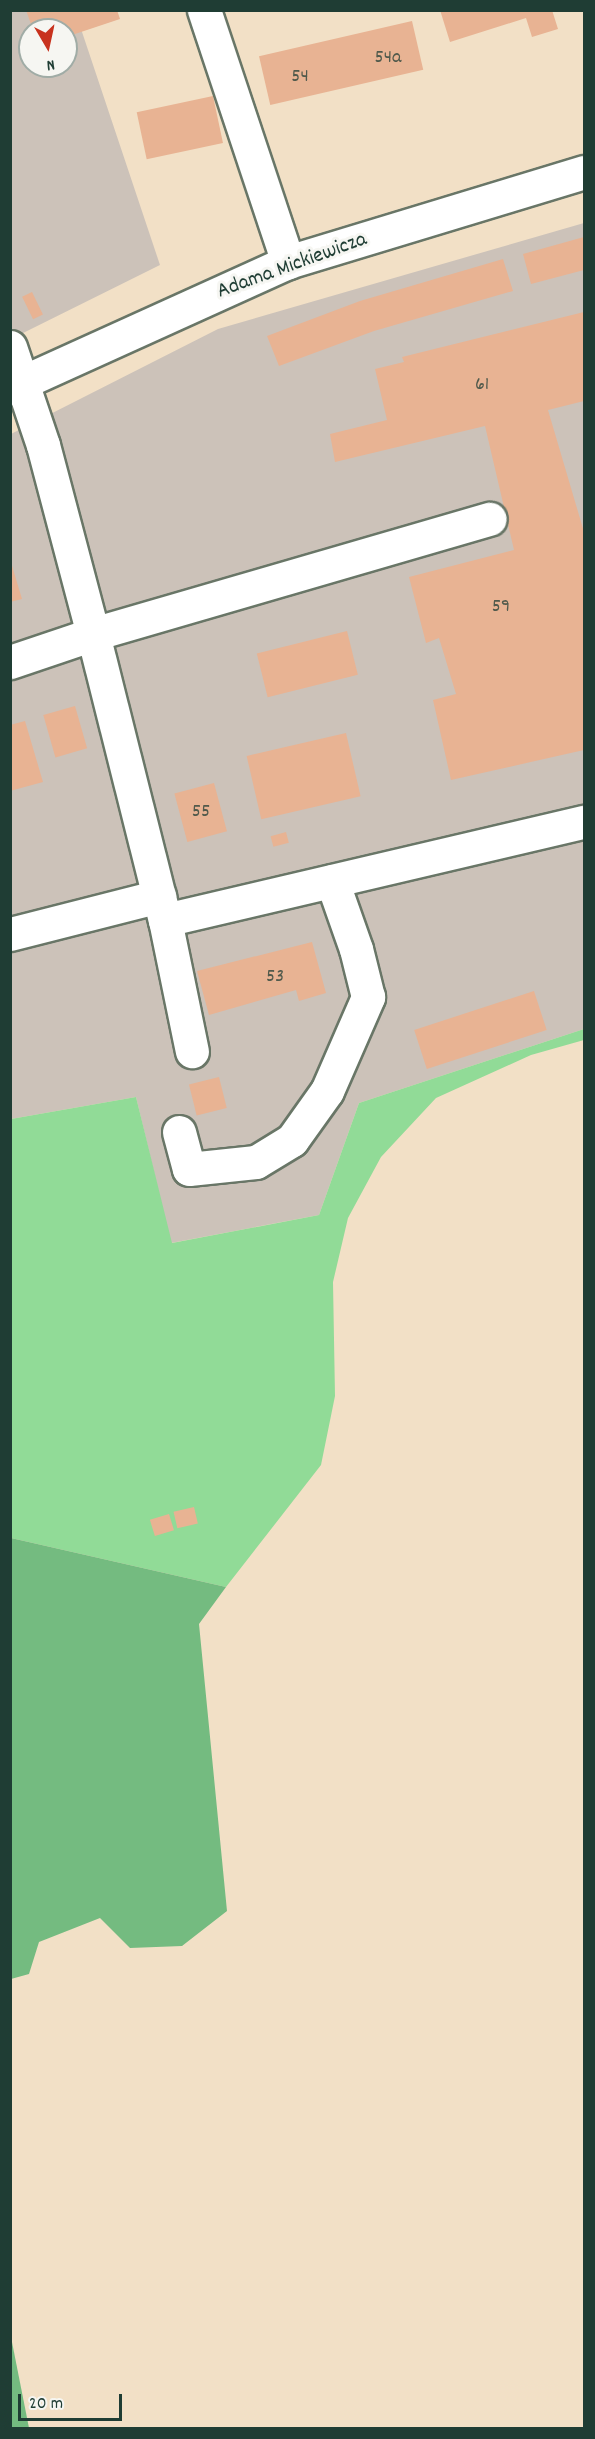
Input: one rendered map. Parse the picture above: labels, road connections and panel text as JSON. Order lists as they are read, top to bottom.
{
  "streets": {
    "street": ["Adama Mickiewicza"]
  },
  "house_numbers": [
    "54a",
    "54",
    "61",
    "59",
    "55",
    "53"
  ],
  "scale_bar": "20 m",
  "north": "bottom"
}
